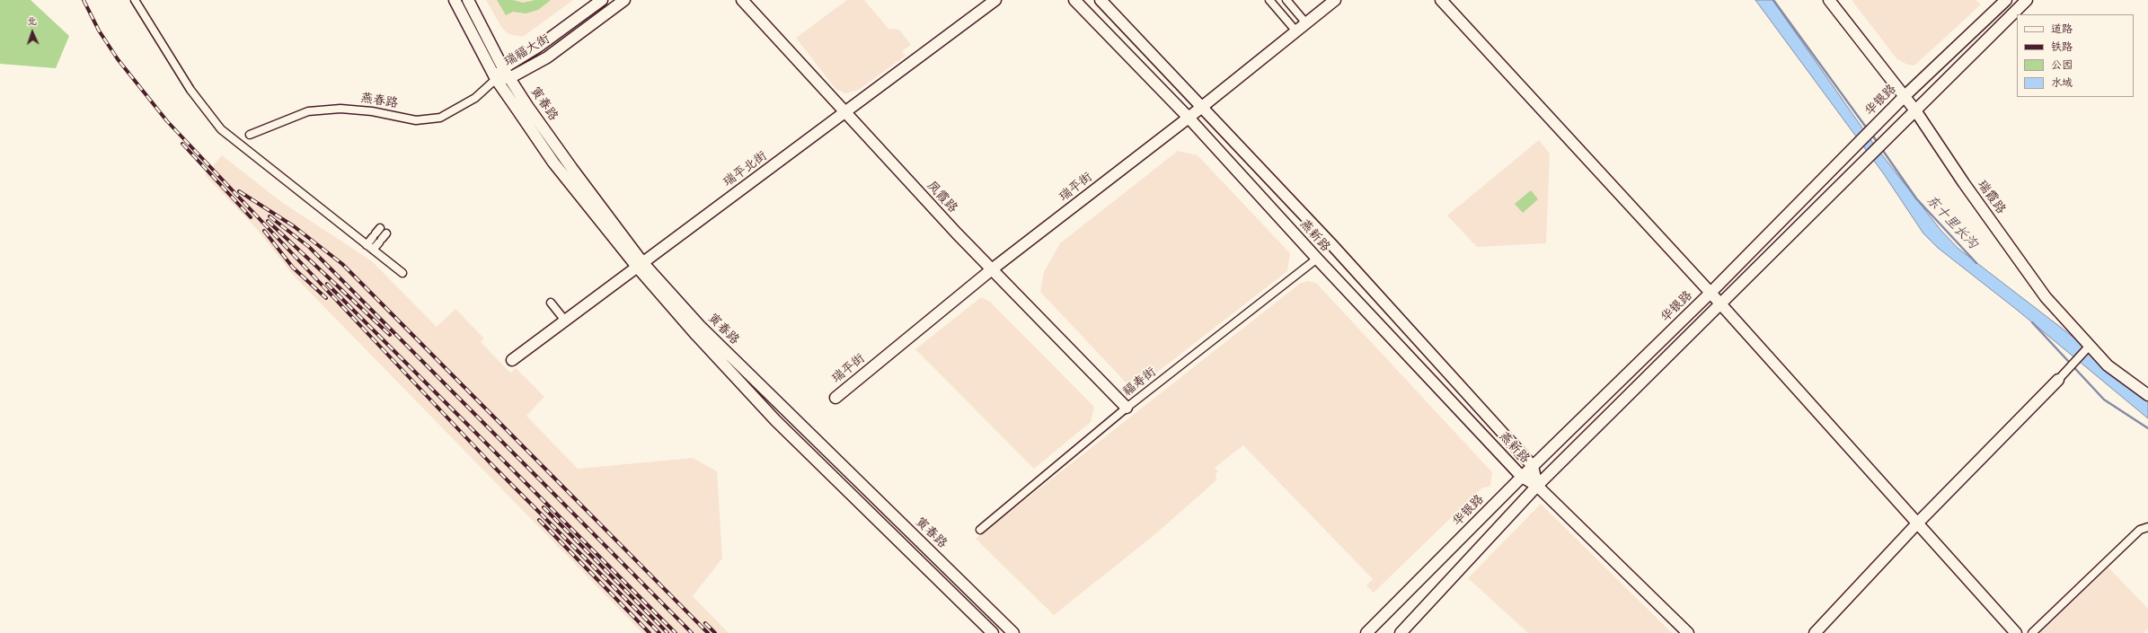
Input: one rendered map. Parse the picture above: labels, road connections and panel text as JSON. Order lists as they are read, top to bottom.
{
  "streets": {
    "street": [
      "瑞福大街",
      "华银路",
      "燕春路",
      "寅春路",
      "瑞平北街",
      "瑞平街",
      "凤霞路",
      "瑞霞路",
      "燕新路",
      "福寿街"
    ]
  },
  "crossings": [
    ["瑞福大街", "燕春路"],
    ["瑞福大街", "寅春路"],
    ["华银路", "瑞霞路"],
    ["华银路", "燕新路"],
    ["燕春路", "寅春路"],
    ["寅春路", "瑞平北街"],
    ["瑞平北街", "凤霞路"],
    ["瑞平街", "凤霞路"],
    ["瑞平街", "燕新路"],
    ["凤霞路", "福寿街"],
    ["燕新路", "福寿街"]
  ],
  "water": ["东十里长沟"],
  "legend": [
    "道路",
    "铁路",
    "公园",
    "水域"
  ],
  "north": "top"
}
